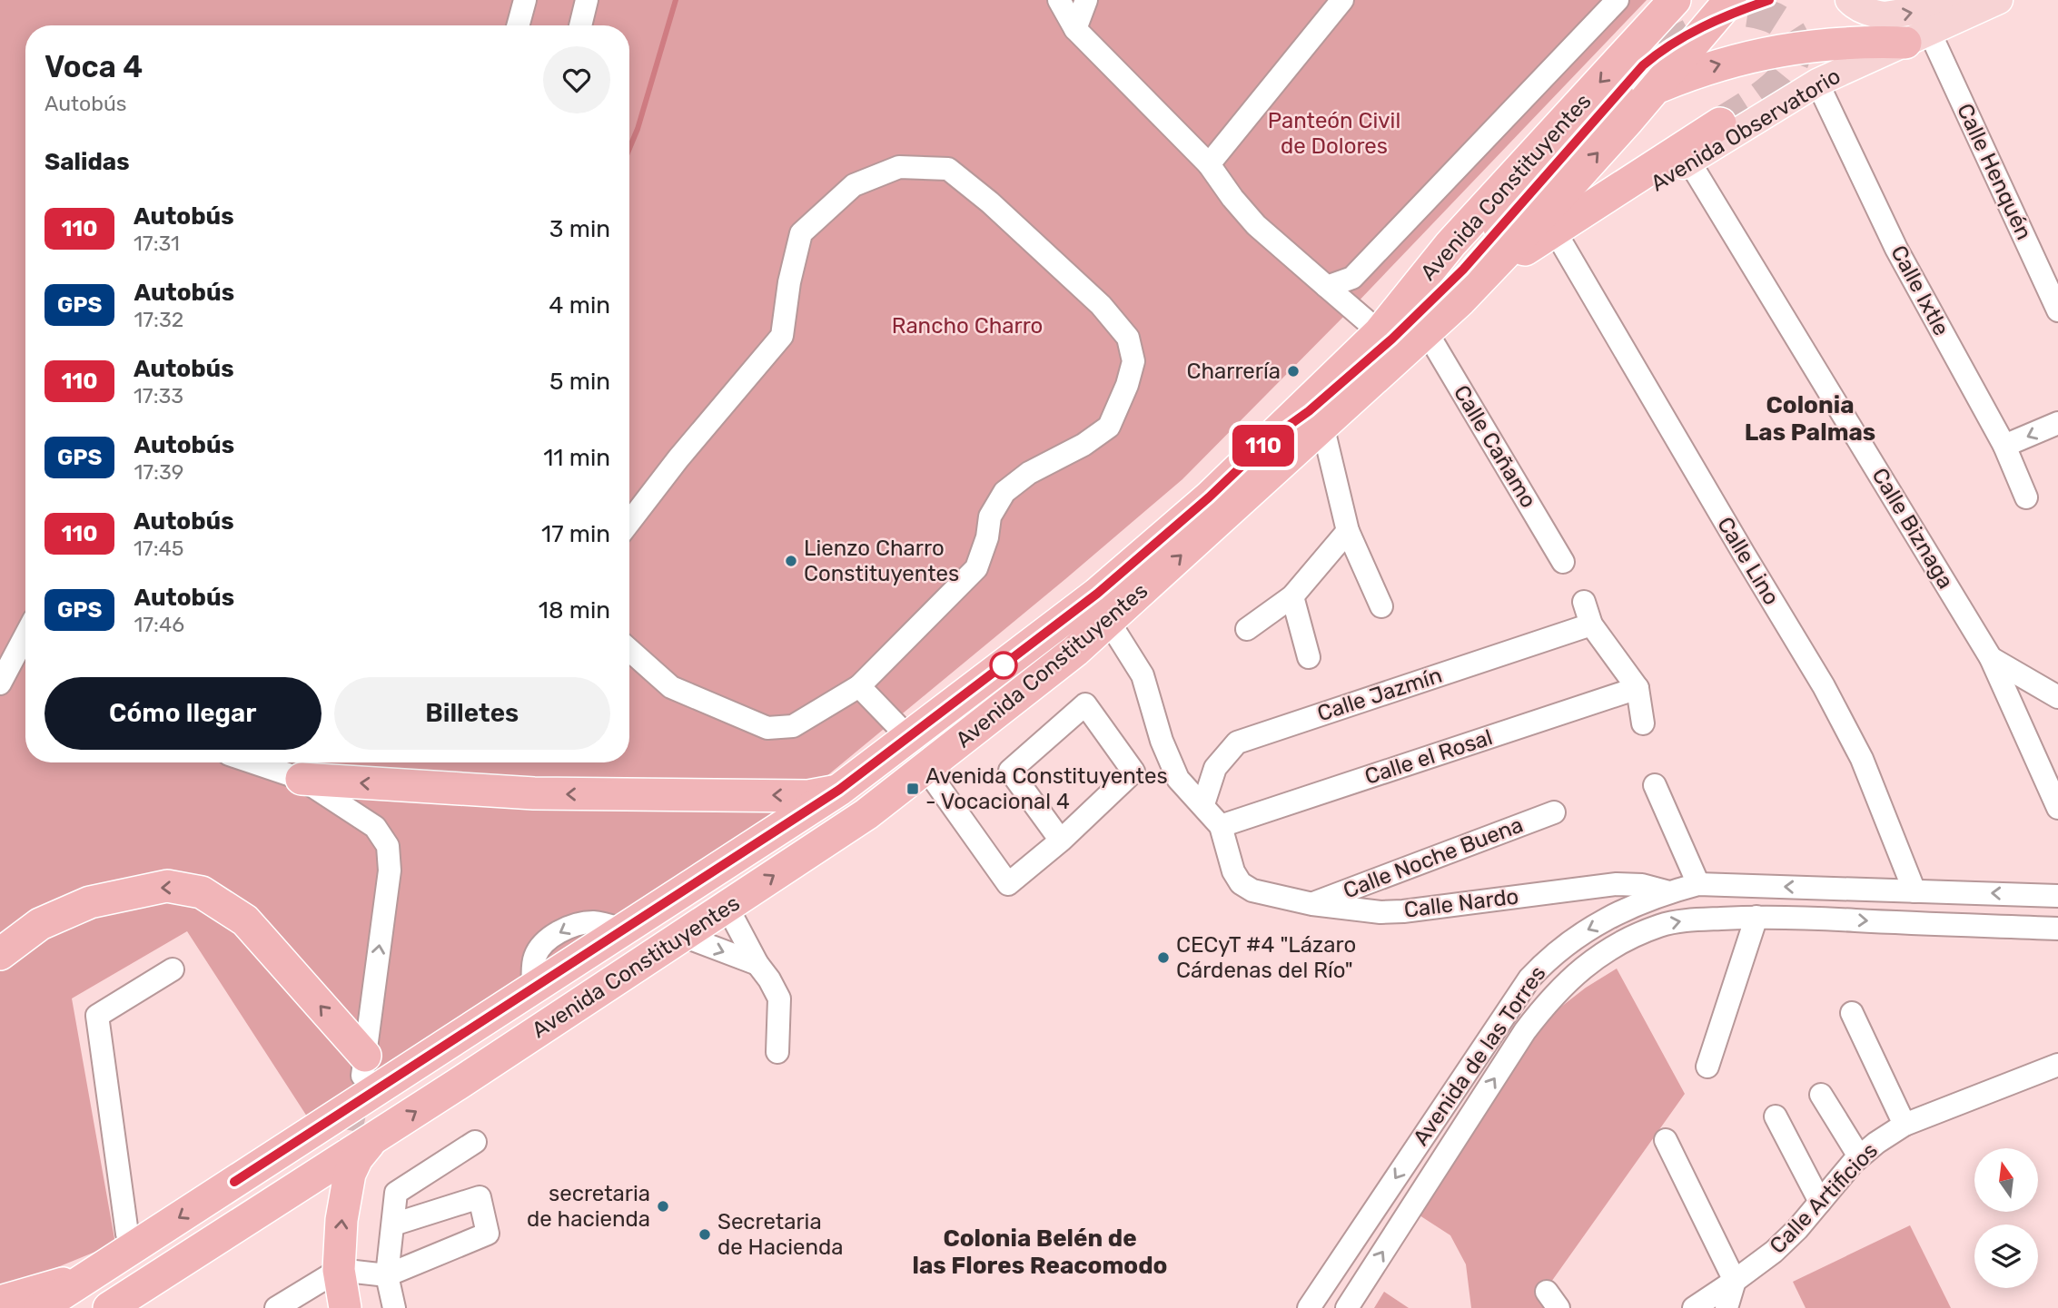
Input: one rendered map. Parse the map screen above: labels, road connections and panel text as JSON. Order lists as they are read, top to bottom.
{
  "streets": {
    "highway": ["Avenida Constituyentes"],
    "main road": ["Avenida Observatorio"],
    "street": [
      "Calle Henquén",
      "Calle Ixtle",
      "Calle Cañamo",
      "Calle Biznaga",
      "Calle Lino",
      "Calle Jazmín",
      "Calle el Rosal",
      "Calle Noche Buena",
      "Calle Nardo",
      "Avenida de las Torres",
      "Calle Artificios"
    ]
  },
  "crossings": [
    ["Avenida Observatorio", "Calle Henquén"],
    ["Avenida Observatorio", "Calle Ixtle"],
    ["Avenida Observatorio", "Calle Biznaga"],
    ["Avenida Observatorio", "Calle Lino"],
    ["Avenida Constituyentes", "Calle Cañamo"],
    ["Calle Lino", "Avenida de las Torres"],
    ["Calle el Rosal", "Calle Nardo"],
    ["Calle Noche Buena", "Calle Nardo"],
    ["Calle Nardo", "Avenida de las Torres"]
  ],
  "districts": ["Colonia Las Palmas", "Colonia Belén de las Flores Reacomodo"],
  "parks": ["Panteón Civil de Dolores", "Rancho Charro"],
  "places": {
    "other": [
      "Charrería",
      "Lienzo Charro Constituyentes",
      "CECyT #4 \"Lázaro Cárdenas del Río\"",
      "secretaria de hacienda",
      "Secretaria de Hacienda"
    ],
    "transit": ["Avenida Constituyentes - Vocacional 4"]
  },
  "lines": ["bus line 110"],
  "north": "top",
  "page": {
    "on_map": "110",
    "heading": [
      ["Voca 4", "Autobús"],
      "Salidas"
    ],
    "list": [
      {
        "mark": "110",
        "name": "Autobús",
        "note": "17:31",
        "value": "3 min"
      },
      {
        "mark": "GPS",
        "name": "Autobús",
        "note": "17:32",
        "value": "4 min"
      },
      {
        "mark": "110",
        "name": "Autobús",
        "note": "17:33",
        "value": "5 min"
      },
      {
        "mark": "GPS",
        "name": "Autobús",
        "note": "17:39",
        "value": "11 min"
      },
      {
        "mark": "110",
        "name": "Autobús",
        "note": "17:45",
        "value": "17 min"
      },
      {
        "mark": "GPS",
        "name": "Autobús",
        "note": "17:46",
        "value": "18 min"
      }
    ],
    "buttons": ["Cómo llegar", "Billetes"]
  }
}
